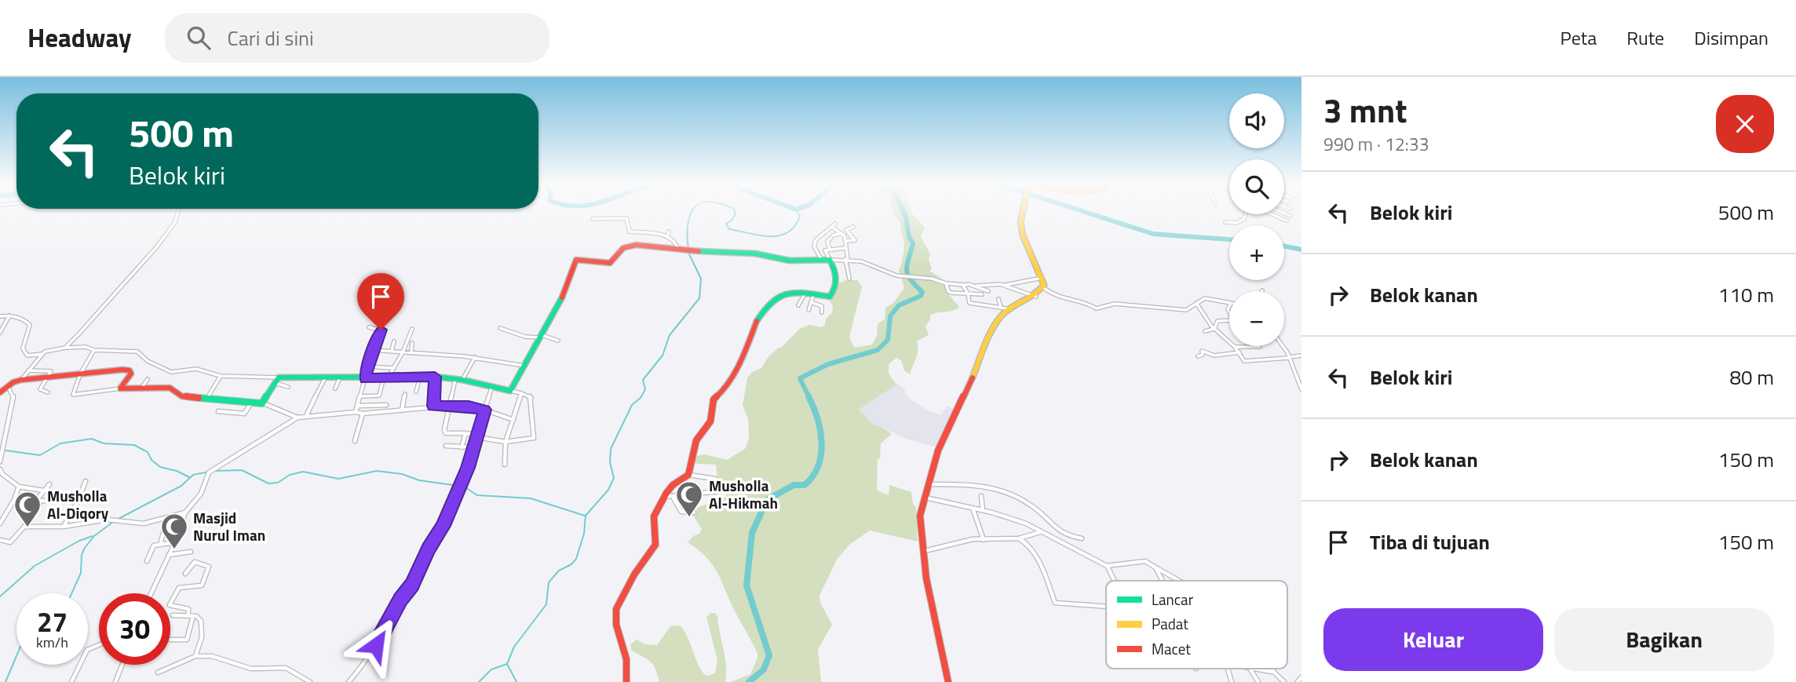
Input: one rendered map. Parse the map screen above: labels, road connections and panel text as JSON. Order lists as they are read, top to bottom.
{
  "places": {
    "mosque": ["Musholla Al-Hikmah", "Musholla Al-Diqory", "Masjid Nurul Iman"]
  },
  "legend": ["Lancar", "Padat", "Macet"],
  "page": {
    "header": "Headway",
    "search": "Cari di sini",
    "nav": ["Peta", "Rute", "Disimpan"],
    "heading": ["3 mnt", "990 m · 12:33"],
    "map_buttons": ["+", "−"],
    "turn": ["500 m", "Belok kiri"],
    "list": [
      {
        "name": "Belok kiri",
        "value": "500 m"
      },
      {
        "name": "Belok kanan",
        "value": "110 m"
      },
      {
        "name": "Belok kiri",
        "value": "80 m"
      },
      {
        "name": "Belok kanan",
        "value": "150 m"
      },
      {
        "name": "Tiba di tujuan",
        "value": "150 m"
      }
    ],
    "speed": "27 km/h",
    "limit": "30",
    "buttons": ["Keluar", "Bagikan"]
  }
}
